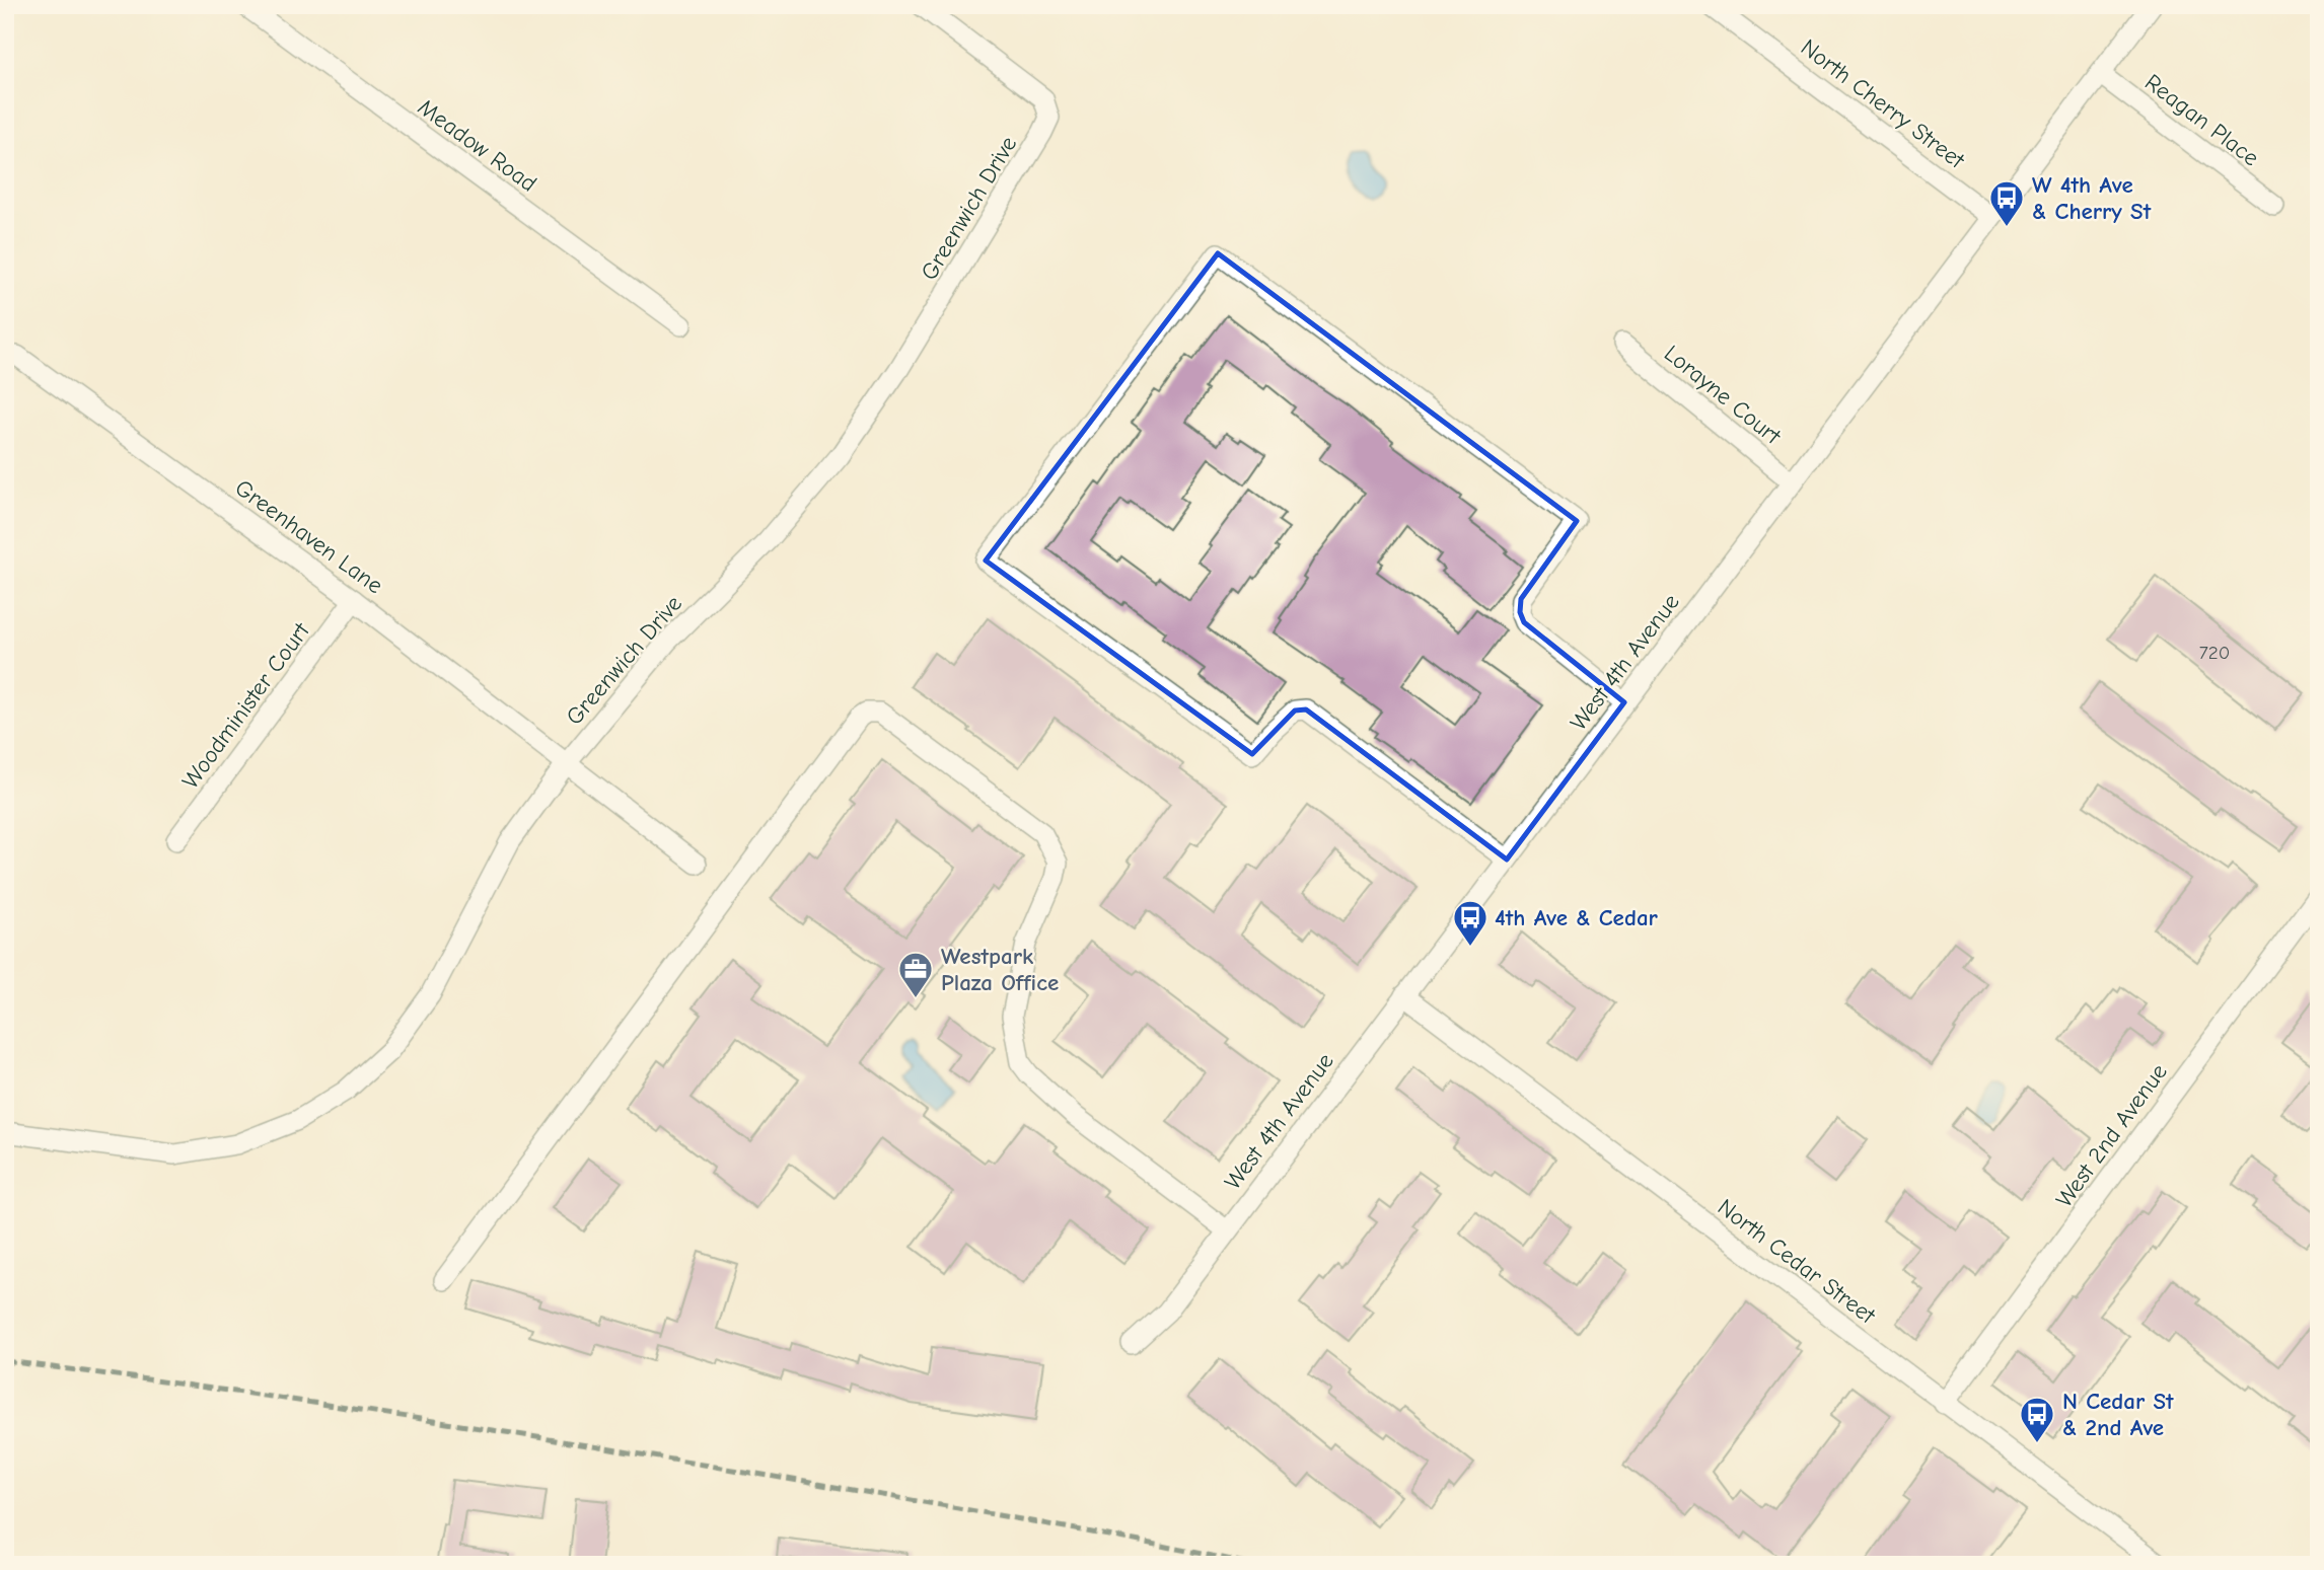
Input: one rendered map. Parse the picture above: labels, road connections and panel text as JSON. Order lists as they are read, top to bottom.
{
  "streets": {
    "street": [
      "North Cherry Street",
      "Reagan Place",
      "Meadow Road",
      "Greenwich Drive",
      "Lorayne Court",
      "Greenhaven Lane",
      "West 4th Avenue",
      "Woodminister Court",
      "West 2nd Avenue",
      "North Cedar Street"
    ]
  },
  "crossings": [
    ["North Cherry Street", "West 4th Avenue"],
    ["Reagan Place", "West 4th Avenue"],
    ["Greenwich Drive", "Greenhaven Lane"],
    ["Lorayne Court", "West 4th Avenue"],
    ["Greenhaven Lane", "Woodminister Court"],
    ["West 4th Avenue", "North Cedar Street"],
    ["West 2nd Avenue", "North Cedar Street"]
  ],
  "places": {
    "bus stop": ["W 4th Ave & Cherry St", "4th Ave & Cedar", "N Cedar St & 2nd Ave"],
    "office": ["Westpark Plaza Office"]
  },
  "house_numbers": ["720"]
}
